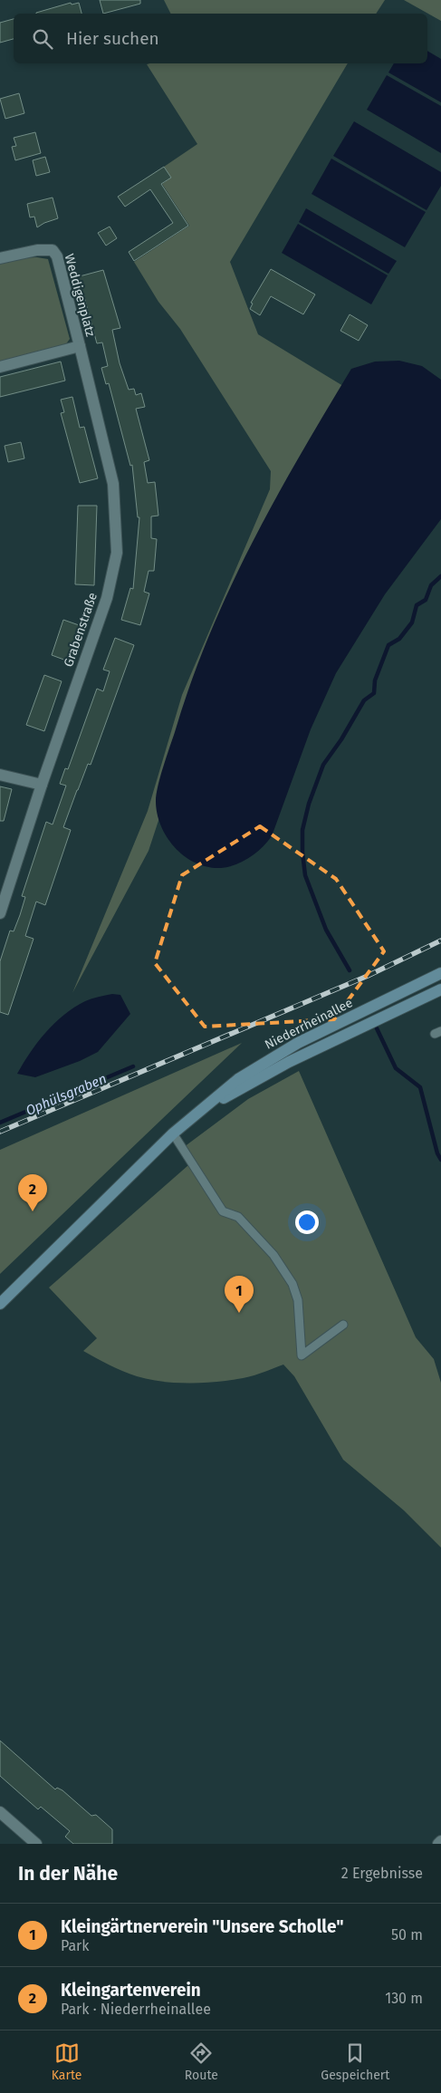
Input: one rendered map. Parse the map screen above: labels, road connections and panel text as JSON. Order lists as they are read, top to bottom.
{
  "streets": {
    "main road": ["Niederrheinallee"],
    "street": ["Weddigenplatz", "Grabenstraße"]
  },
  "crossings": [
    ["Weddigenplatz", "Grabenstraße"]
  ],
  "water": ["Ophülsgraben"],
  "page": {
    "search": "Hier suchen",
    "pins": ["2", "1"],
    "heading": ["In der Nähe", "2 Ergebnisse"],
    "list": [
      {
        "mark": "1",
        "name": "Kleingärtnerverein \"Unsere Scholle\"",
        "note": "Park",
        "value": "50 m"
      },
      {
        "mark": "2",
        "name": "Kleingartenverein",
        "note": "Park · Niederrheinallee",
        "value": "130 m"
      }
    ],
    "nav": ["Karte", "Route", "Gespeichert"]
  }
}
